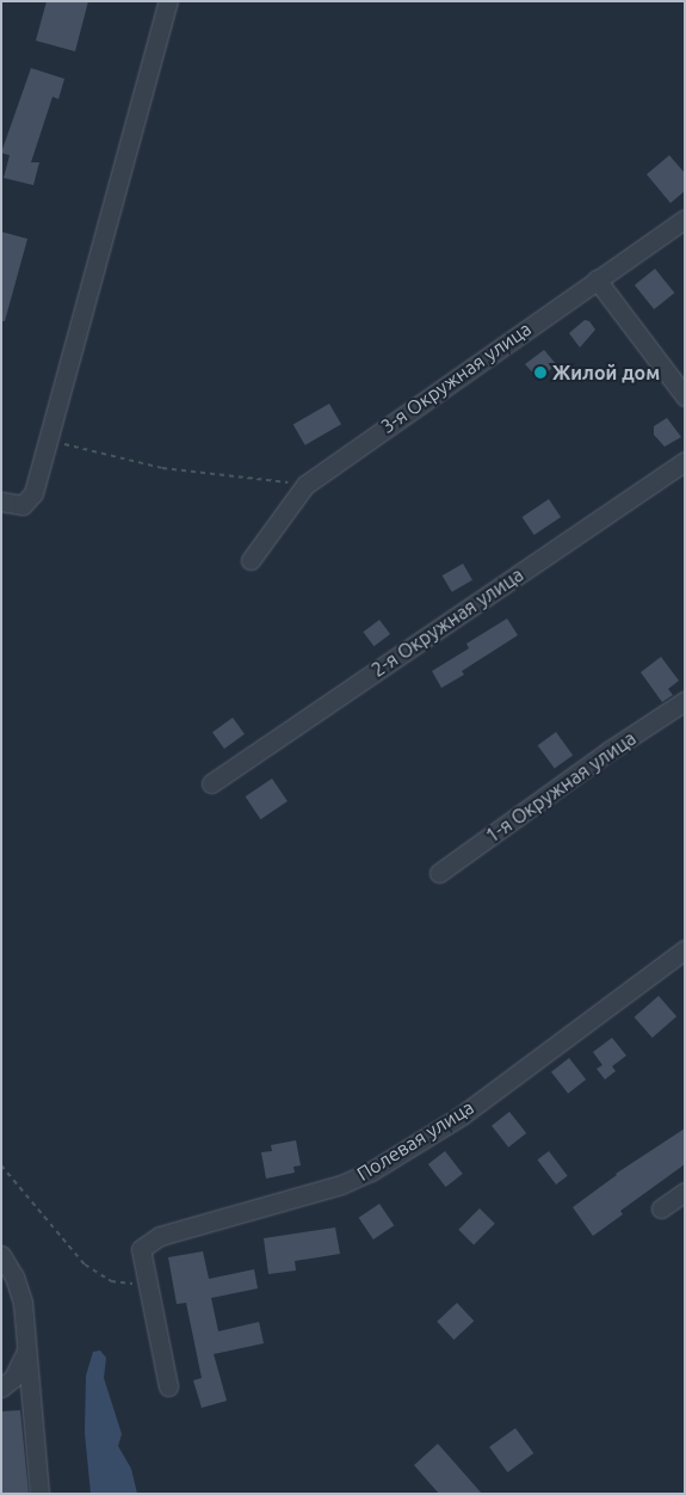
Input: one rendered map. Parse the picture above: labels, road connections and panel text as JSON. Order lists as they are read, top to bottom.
{
  "streets": {
    "street": [
      "3-я Окружная улица",
      "2-я Окружная улица",
      "1-я Окружная улица",
      "Полевая улица"
    ]
  },
  "places": ["Жилой дом"]
}
